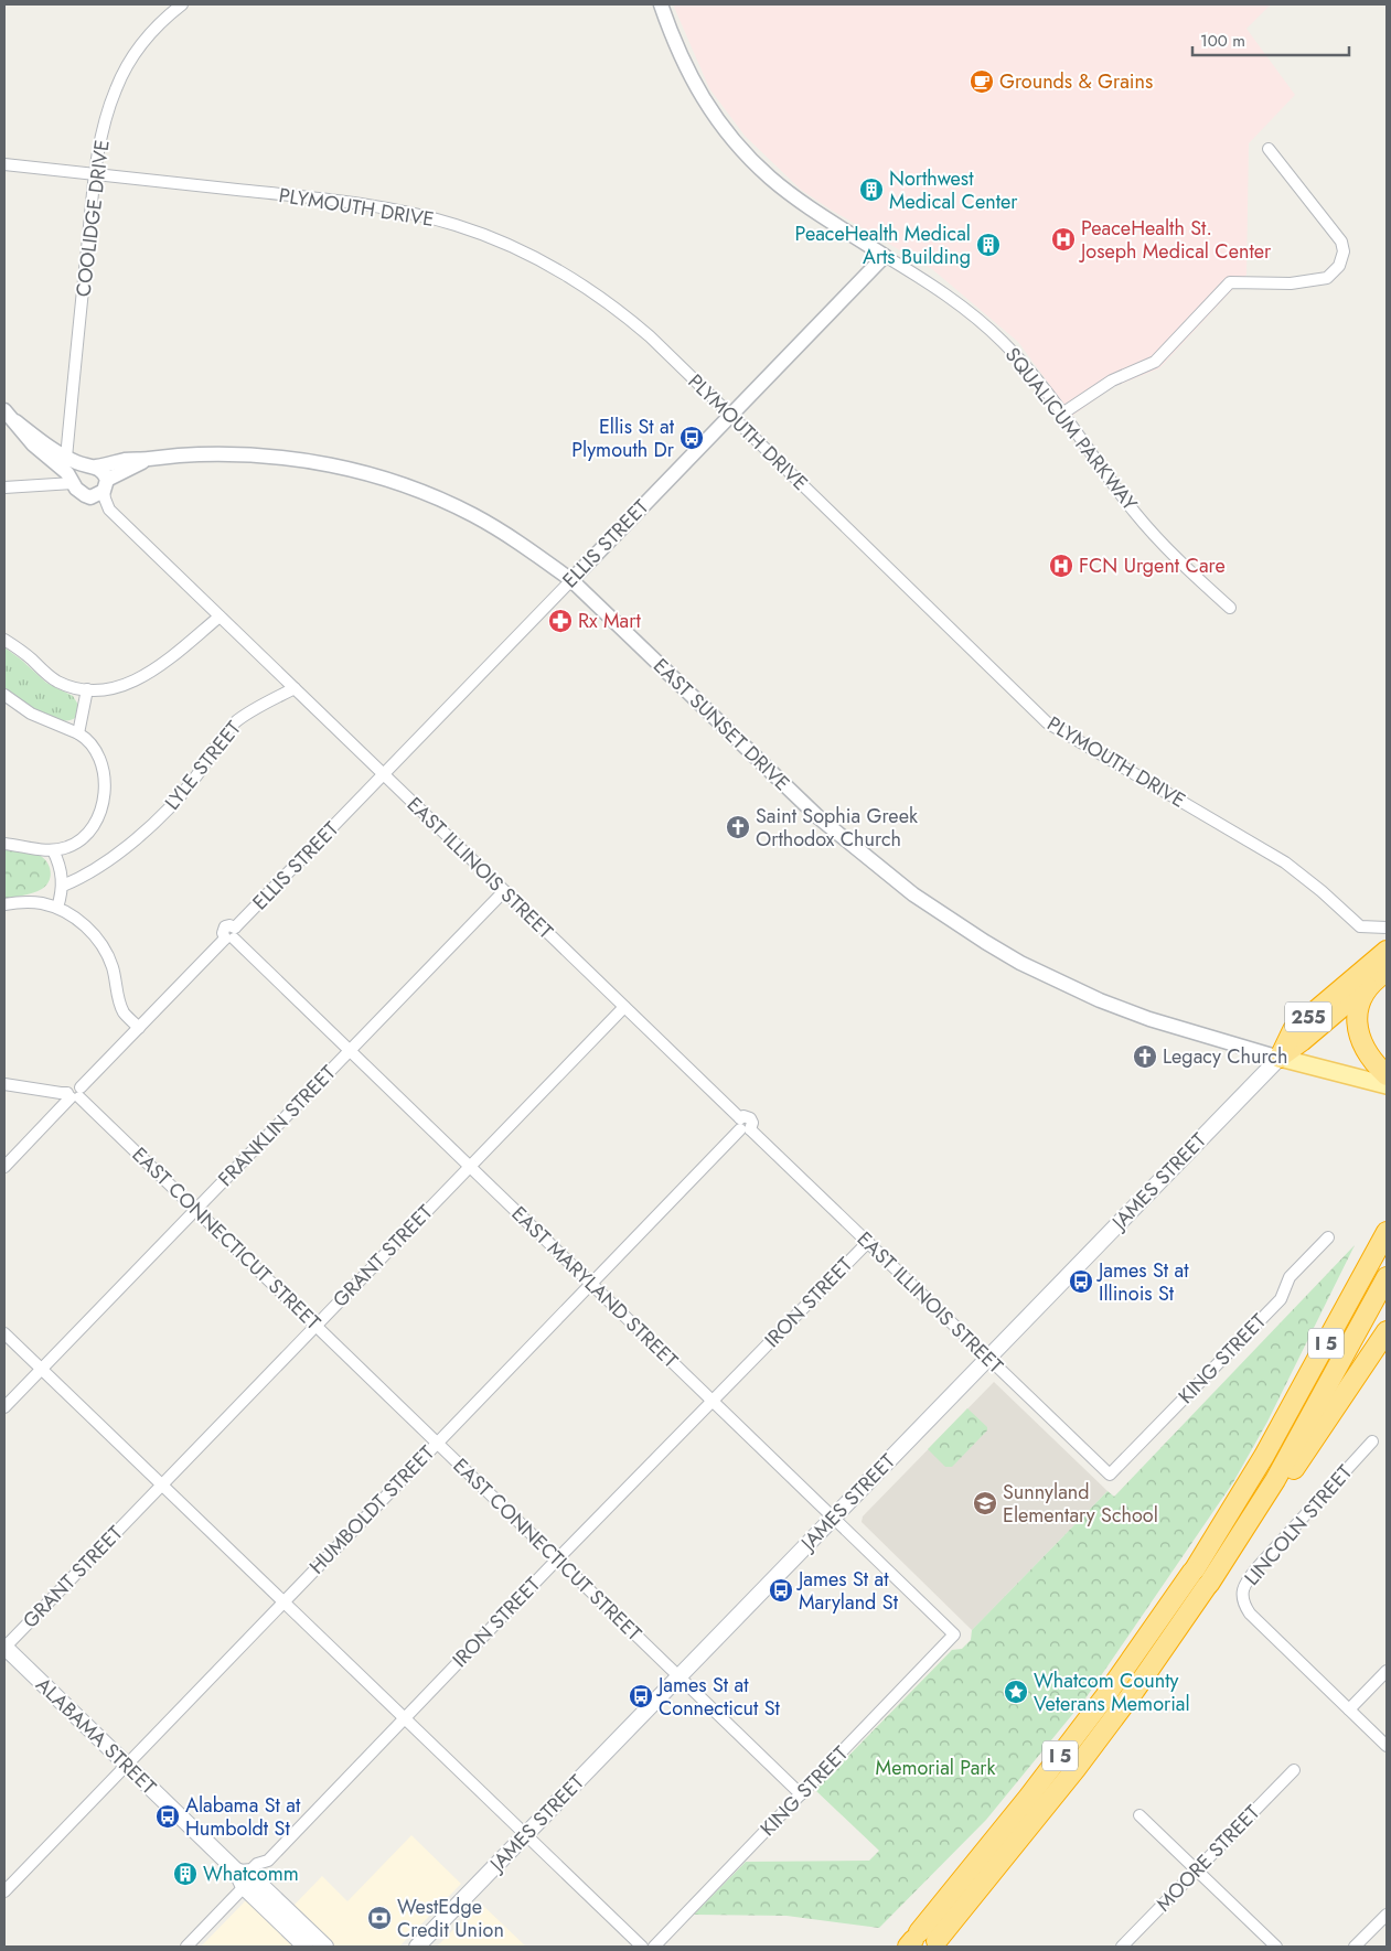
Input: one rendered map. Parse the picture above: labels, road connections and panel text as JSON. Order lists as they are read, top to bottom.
{
  "streets": {
    "highway": ["255", "I 5"],
    "main road": ["EAST SUNSET DRIVE", "JAMES STREET", "ALABAMA STREET"],
    "street": [
      "PLYMOUTH DRIVE",
      "COOLIDGE DRIVE",
      "SQUALICUM PARKWAY",
      "ELLIS STREET",
      "LYLE STREET",
      "EAST ILLINOIS STREET",
      "FRANKLIN STREET",
      "EAST CONNECTICUT STREET",
      "GRANT STREET",
      "EAST MARYLAND STREET",
      "IRON STREET",
      "KING STREET",
      "HUMBOLDT STREET",
      "LINCOLN STREET",
      "MOORE STREET"
    ]
  },
  "crossings": [
    ["PLYMOUTH DRIVE", "COOLIDGE DRIVE"],
    ["PLYMOUTH DRIVE", "ELLIS STREET"],
    ["SQUALICUM PARKWAY", "ELLIS STREET"],
    ["ELLIS STREET", "EAST SUNSET DRIVE"],
    ["ELLIS STREET", "EAST ILLINOIS STREET"],
    ["ELLIS STREET", "EAST CONNECTICUT STREET"],
    ["ELLIS STREET", "EAST MARYLAND STREET"],
    ["EAST SUNSET DRIVE", "255"],
    ["EAST SUNSET DRIVE", "JAMES STREET"],
    ["LYLE STREET", "EAST ILLINOIS STREET"],
    ["EAST ILLINOIS STREET", "FRANKLIN STREET"],
    ["EAST ILLINOIS STREET", "JAMES STREET"],
    ["EAST ILLINOIS STREET", "GRANT STREET"],
    ["EAST ILLINOIS STREET", "IRON STREET"],
    ["EAST ILLINOIS STREET", "KING STREET"],
    ["EAST ILLINOIS STREET", "HUMBOLDT STREET"],
    ["255", "JAMES STREET"],
    ["FRANKLIN STREET", "EAST CONNECTICUT STREET"],
    ["FRANKLIN STREET", "EAST MARYLAND STREET"],
    ["JAMES STREET", "EAST CONNECTICUT STREET"],
    ["JAMES STREET", "EAST MARYLAND STREET"],
    ["EAST CONNECTICUT STREET", "GRANT STREET"],
    ["EAST CONNECTICUT STREET", "IRON STREET"],
    ["EAST CONNECTICUT STREET", "KING STREET"],
    ["EAST CONNECTICUT STREET", "HUMBOLDT STREET"],
    ["GRANT STREET", "EAST MARYLAND STREET"],
    ["GRANT STREET", "ALABAMA STREET"],
    ["EAST MARYLAND STREET", "IRON STREET"],
    ["EAST MARYLAND STREET", "KING STREET"],
    ["EAST MARYLAND STREET", "HUMBOLDT STREET"],
    ["IRON STREET", "ALABAMA STREET"],
    ["HUMBOLDT STREET", "ALABAMA STREET"]
  ],
  "parks": ["Memorial Park"],
  "places": {
    "cafe": ["Grounds & Grains"],
    "building": ["Northwest Medical Center", "PeaceHealth Medical Arts Building", "Whatcomm"],
    "hospital": ["PeaceHealth St. Joseph Medical Center", "FCN Urgent Care"],
    "bus stop": [
      "Ellis St at Plymouth Dr",
      "James St at Illinois St",
      "James St at Maryland St",
      "James St at Connecticut St",
      "Alabama St at Humboldt St"
    ],
    "pharmacy": ["Rx Mart"],
    "church": ["Saint Sophia Greek Orthodox Church", "Legacy Church"],
    "school or university": ["Sunnyland Elementary School"],
    "place": ["Whatcom County Veterans Memorial"],
    "bank": ["WestEdge Credit Union"]
  },
  "scale_bar": "100 m"
}
